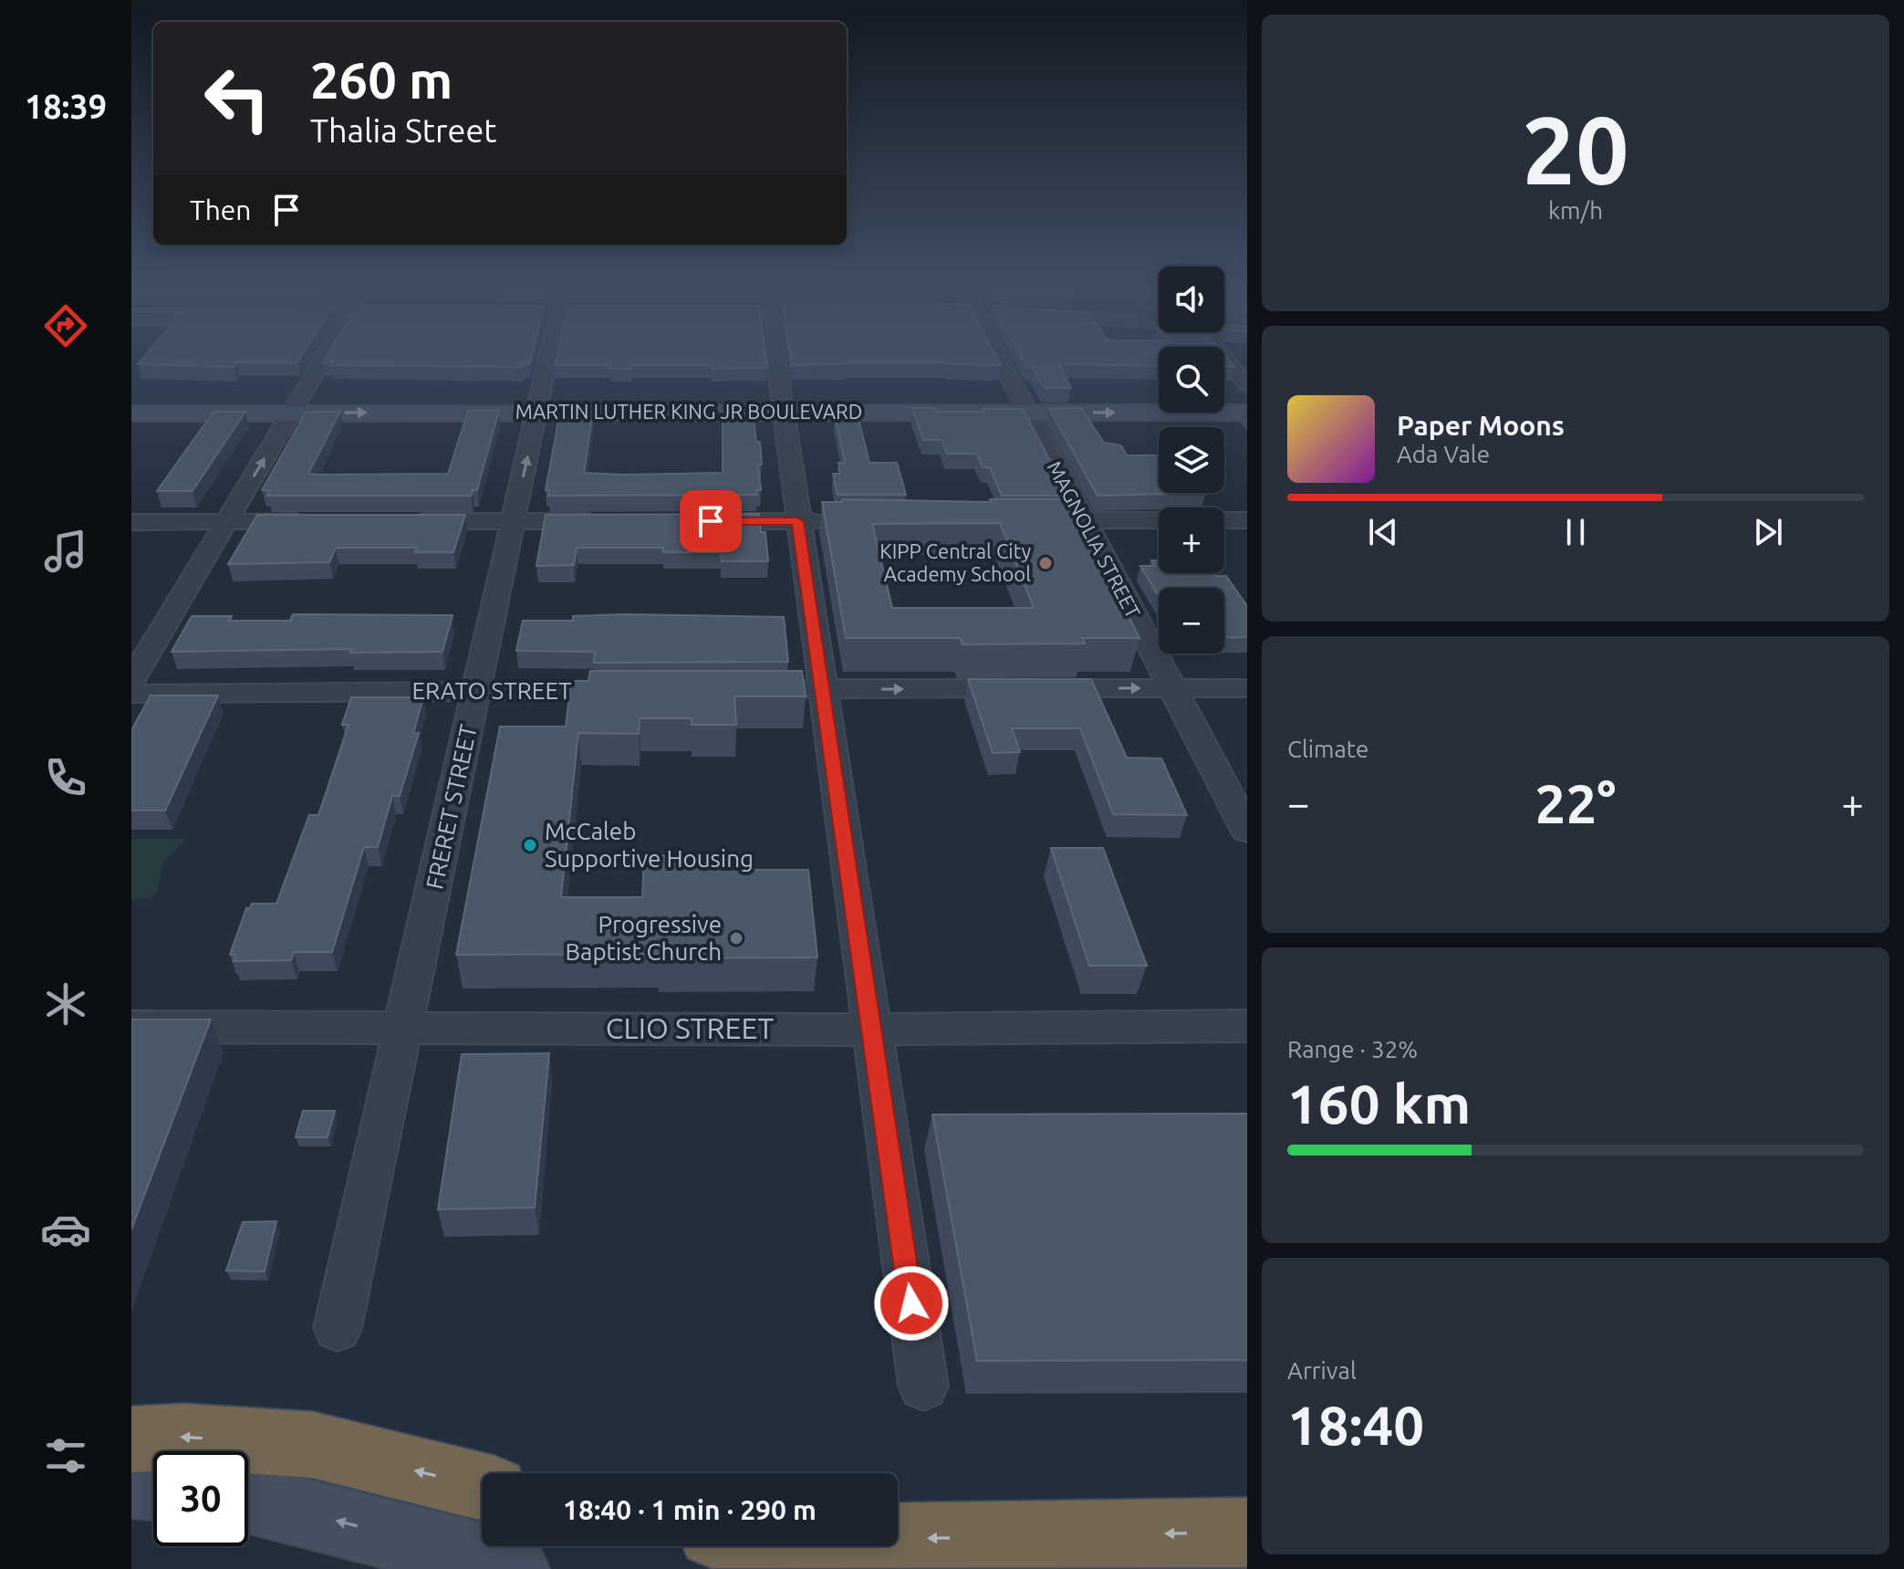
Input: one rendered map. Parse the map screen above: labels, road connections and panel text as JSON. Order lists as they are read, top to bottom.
{
  "streets": {
    "street": [
      "MARTIN LUTHER KING JR BOULEVARD",
      "MAGNOLIA STREET",
      "ERATO STREET",
      "FRERET STREET",
      "CLIO STREET"
    ]
  },
  "crossings": [
    ["MARTIN LUTHER KING JR BOULEVARD", "MAGNOLIA STREET"],
    ["MARTIN LUTHER KING JR BOULEVARD", "FRERET STREET"],
    ["ERATO STREET", "FRERET STREET"],
    ["FRERET STREET", "CLIO STREET"]
  ],
  "places": ["KIPP Central City Academy School", "McCaleb Supportive Housing", "Progressive Baptist Church"],
  "page": {
    "tabs": "18:39",
    "tile": [
      ["20", "km/h"],
      "Climate",
      ["Range · 32%", "160 km"],
      ["Arrival", "18:40"]
    ],
    "turn": ["260 m", "Thalia Street"],
    "then": "Then",
    "map_buttons": ["+", "−"],
    "song": ["Paper Moons", "Ada Vale"],
    "heat": ["−", "22°", "+"],
    "limit": "30",
    "trip": "18:40 · 1 min · 290 m"
  }
}
